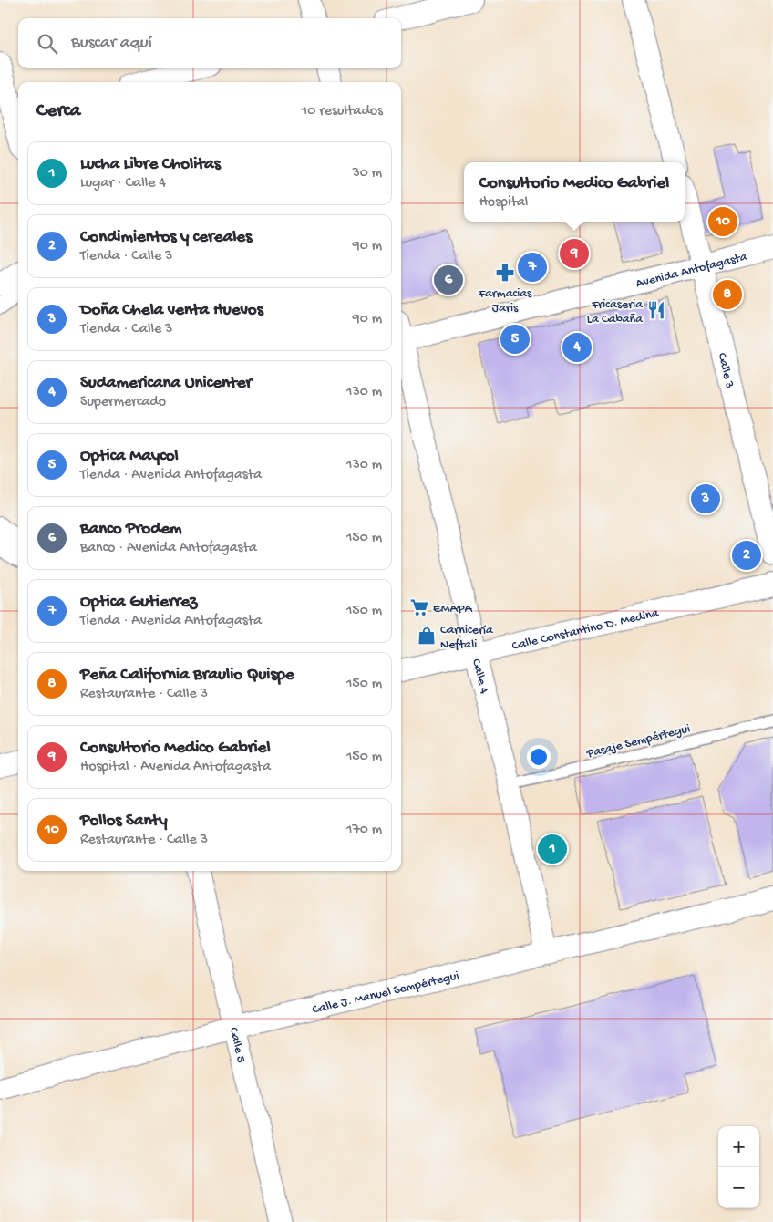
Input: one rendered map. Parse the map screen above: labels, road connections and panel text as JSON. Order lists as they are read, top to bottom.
{
  "streets": {
    "street": [
      "Avenida Antofagasta",
      "Calle 3",
      "Calle Constantino D. Medina",
      "Calle 4",
      "Calle J. Manuel Sempértegui",
      "Calle 5"
    ],
    "lane": ["Pasaje Sempértegui"]
  },
  "crossings": [
    ["Avenida Antofagasta", "Calle 3"],
    ["Calle Constantino D. Medina", "Calle 4"],
    ["Calle 4", "Pasaje Sempértegui"],
    ["Calle 4", "Calle J. Manuel Sempértegui"],
    ["Calle J. Manuel Sempértegui", "Calle 5"]
  ],
  "places": {
    "pharmacy": ["Farmacias Jaris"],
    "restaurant": ["Fricaseria La Cabaña"],
    "supermarket": ["EMAPA"],
    "shop": ["Carnicería Neftali"]
  },
  "page": {
    "search": "Buscar aquí",
    "heading": ["Cerca", "10 resultados"],
    "list": [
      {
        "mark": "1",
        "name": "Lucha Libre Cholitas",
        "note": "Lugar · Calle 4",
        "value": "30 m"
      },
      {
        "mark": "2",
        "name": "Condimientos y cereales",
        "note": "Tienda · Calle 3",
        "value": "90 m"
      },
      {
        "mark": "3",
        "name": "Doña Chela venta Huevos",
        "note": "Tienda · Calle 3",
        "value": "90 m"
      },
      {
        "mark": "4",
        "name": "Sudamericana Unicenter",
        "note": "Supermercado",
        "value": "130 m"
      },
      {
        "mark": "5",
        "name": "Optica Maycol",
        "note": "Tienda · Avenida Antofagasta",
        "value": "130 m"
      },
      {
        "mark": "6",
        "name": "Banco Prodem",
        "note": "Banco · Avenida Antofagasta",
        "value": "150 m"
      },
      {
        "mark": "7",
        "name": "Optica Gutierrez",
        "note": "Tienda · Avenida Antofagasta",
        "value": "150 m"
      },
      {
        "mark": "8",
        "name": "Peña California Braulio Quispe",
        "note": "Restaurante · Calle 3",
        "value": "150 m"
      },
      {
        "mark": "9",
        "name": "Consultorio Medico Gabriel",
        "note": "Hospital · Avenida Antofagasta",
        "value": "150 m"
      },
      {
        "mark": "10",
        "name": "Pollos Santy",
        "note": "Restaurante · Calle 3",
        "value": "170 m"
      }
    ],
    "popup": ["Consultorio Medico Gabriel", "Hospital"],
    "pins": [
      "10",
      "9",
      "7",
      "6",
      "8",
      "5",
      "4",
      "3",
      "2",
      "1"
    ],
    "map_buttons": ["+", "−"]
  }
}
